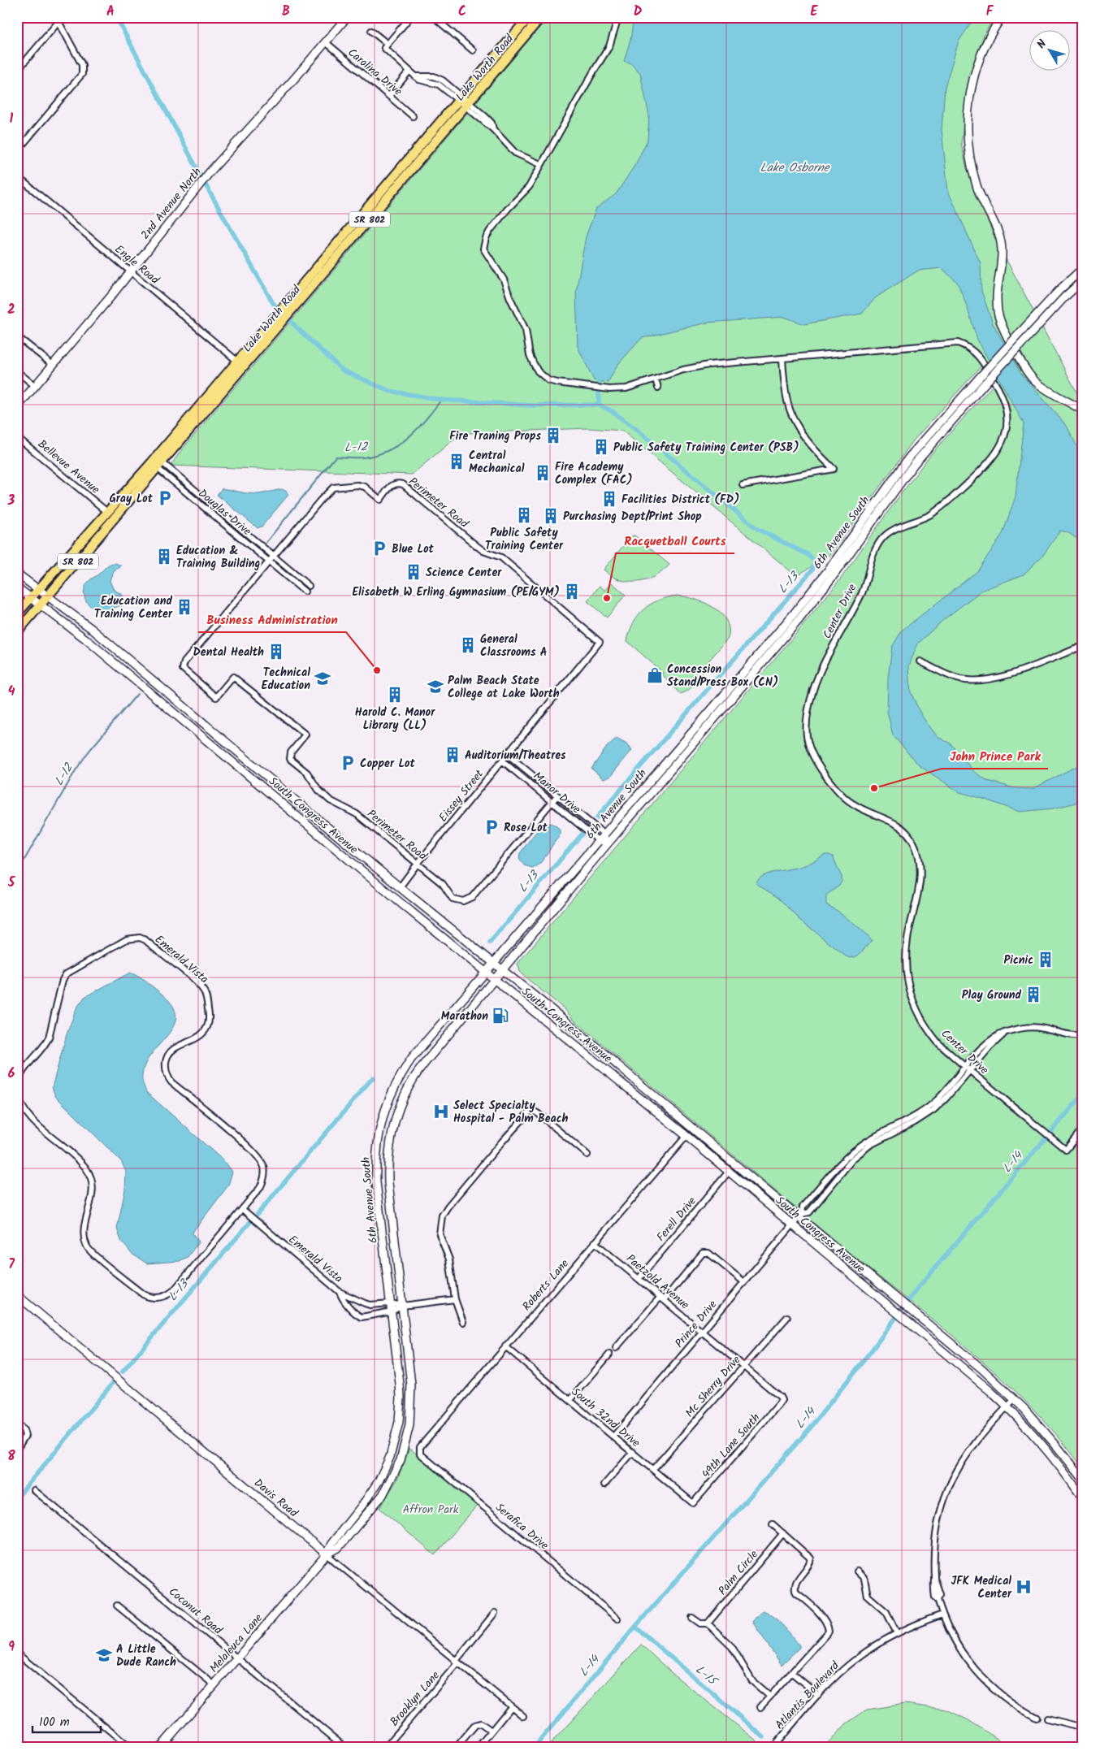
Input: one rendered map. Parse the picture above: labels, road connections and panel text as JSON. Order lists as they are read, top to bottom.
{
  "streets": {
    "main road": ["Lake Worth Road", "SR 802"],
    "street": [
      "Carolina Drive",
      "2nd Avenue North",
      "Engle Road",
      "Bellevue Avenue",
      "Perimeter Road",
      "Douglas Drive",
      "6th Avenue South",
      "Center Drive",
      "Manor Drive",
      "Eissey Street",
      "South Congress Avenue",
      "Emerald Vista",
      "Ferell Drive",
      "Paetzold Avenue",
      "Roberts Lane",
      "Prince Drive",
      "Mc Sherry Drive",
      "South 32nd Drive",
      "49th Lane South",
      "Davis Road",
      "Serafica Drive",
      "Palm Circle",
      "Coconut Road",
      "Melaleuca Lane",
      "Atlantis Boulevard",
      "Brooklyn Lane"
    ]
  },
  "crossings": [
    ["Lake Worth Road", "Engle Road"],
    ["Lake Worth Road", "Bellevue Avenue"],
    ["Lake Worth Road", "Douglas Drive"],
    ["Lake Worth Road", "South Congress Avenue"],
    ["Carolina Drive", "2nd Avenue North"],
    ["2nd Avenue North", "Engle Road"],
    ["Perimeter Road", "Douglas Drive"],
    ["Perimeter Road", "Manor Drive"],
    ["Perimeter Road", "Eissey Street"],
    ["6th Avenue South", "Manor Drive"],
    ["6th Avenue South", "South Congress Avenue"],
    ["6th Avenue South", "Emerald Vista"],
    ["6th Avenue South", "Melaleuca Lane"],
    ["Center Drive", "Prince Drive"],
    ["Manor Drive", "Eissey Street"],
    ["Eissey Street", "South Congress Avenue"],
    ["South Congress Avenue", "Ferell Drive"],
    ["South Congress Avenue", "Roberts Lane"],
    ["South Congress Avenue", "Prince Drive"],
    ["Ferell Drive", "Paetzold Avenue"],
    ["Paetzold Avenue", "Roberts Lane"],
    ["Paetzold Avenue", "Prince Drive"],
    ["Paetzold Avenue", "Mc Sherry Drive"],
    ["Paetzold Avenue", "49th Lane South"],
    ["Roberts Lane", "South 32nd Drive"],
    ["Roberts Lane", "Serafica Drive"],
    ["Prince Drive", "South 32nd Drive"],
    ["Mc Sherry Drive", "South 32nd Drive"],
    ["South 32nd Drive", "49th Lane South"],
    ["Davis Road", "Melaleuca Lane"],
    ["Davis Road", "Brooklyn Lane"],
    ["Coconut Road", "Melaleuca Lane"]
  ],
  "water": [
    "Lake Osborne",
    "L-12",
    "L-13",
    "L-14",
    "L-15"
  ],
  "parks": ["Affron Park"],
  "places": {
    "building": [
      "Fire Traning Props",
      "Public Safety Training Center (PSB)",
      "Central Mechanical",
      "Fire Academy Complex (FAC)",
      "Facilities District (FD)",
      "Public Safety Training Center",
      "Purchasing Dept/Print Shop",
      "Education & Training Building",
      "Science Center",
      "Elisabeth W Erling Gymnasium (PE/GYM)",
      "Education and Training Center",
      "General Classrooms A",
      "Dental Health",
      "Harold C. Manor Library (LL)",
      "Auditorium/Theatres",
      "Picnic",
      "Play Ground"
    ],
    "parking": [
      "Gray Lot",
      "Blue Lot",
      "Copper Lot",
      "Rose Lot"
    ],
    "other": ["Racquetball Courts", "Business Administration", "John Prince Park"],
    "shop": ["Concession Stand/Press Box (CN)"],
    "school or university": ["Technical Education", "Palm Beach State College at Lake Worth", "A Little Dude Ranch"],
    "fuel station": ["Marathon"],
    "hospital": ["Select Specialty Hospital - Palm Beach", "JFK Medical Center"]
  },
  "scale_bar": "100 m",
  "north": "top left",
  "grid": {
    "columns": [
      "A",
      "B",
      "C",
      "D",
      "E",
      "F"
    ],
    "rows": [
      "1",
      "2",
      "3",
      "4",
      "5",
      "6",
      "7",
      "8",
      "9"
    ]
  }
}
